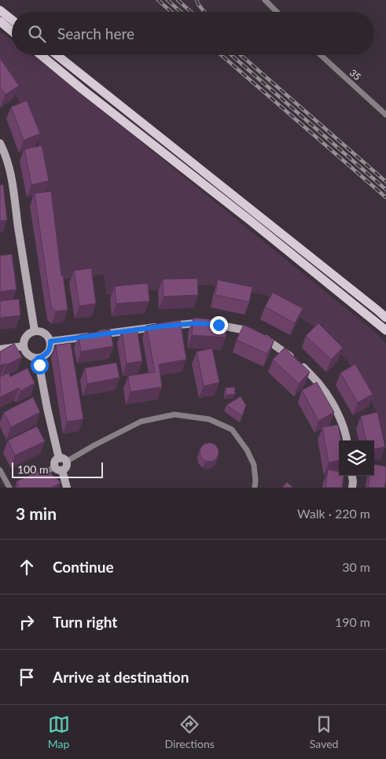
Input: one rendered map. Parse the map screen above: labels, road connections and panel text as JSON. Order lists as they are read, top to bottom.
{
  "streets": {
    "street": ["35"]
  },
  "scale_bar": "100 m",
  "page": {
    "search": "Search here",
    "scale": "100 m",
    "heading": ["3 min", "Walk · 220 m"],
    "list": [
      ["Continue", "30 m"],
      ["Turn right", "190 m"],
      "Arrive at destination"
    ],
    "nav": ["Map", "Directions", "Saved"]
  }
}
